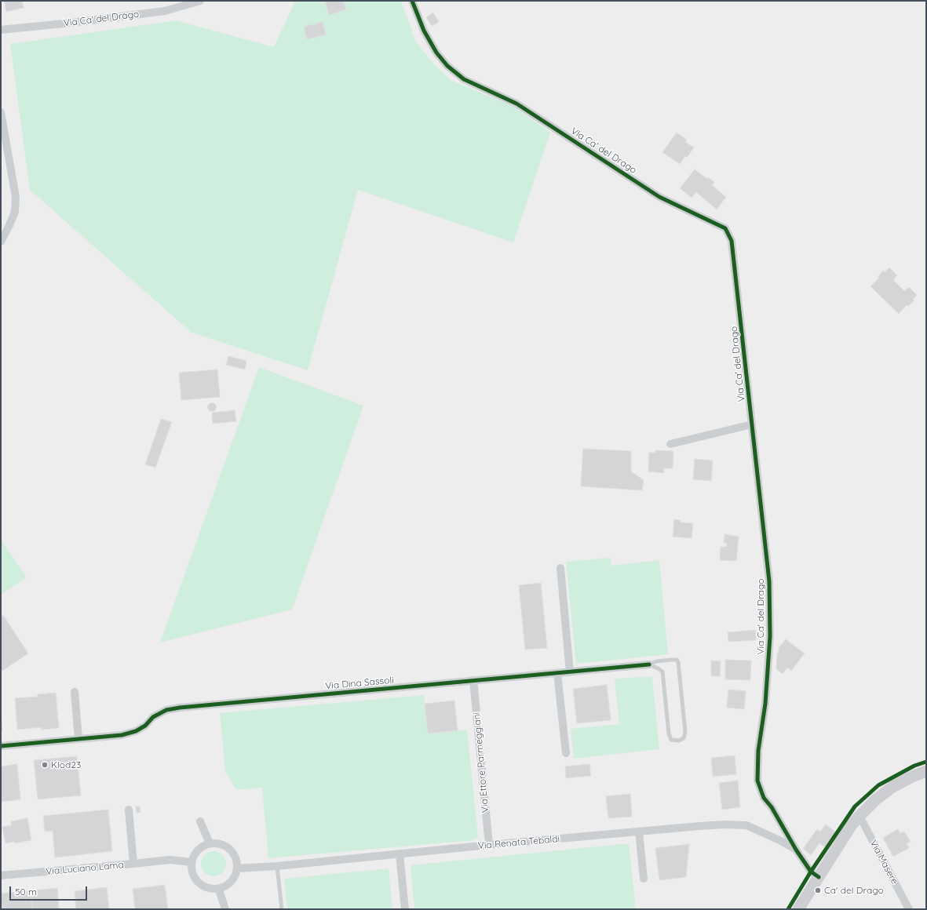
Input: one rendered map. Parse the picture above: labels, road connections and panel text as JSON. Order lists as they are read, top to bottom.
{
  "streets": {
    "street": [
      "Via Ca' del Drago",
      "Via Dina Sassoli",
      "Via Ettore Parmeggiani",
      "Via Renata Tebaldi",
      "Via Masere",
      "Via Luciano Lama"
    ]
  },
  "crossings": [
    ["Via Ca' del Drago", "Via Renata Tebaldi"],
    ["Via Dina Sassoli", "Via Ettore Parmeggiani"],
    ["Via Ettore Parmeggiani", "Via Renata Tebaldi"]
  ],
  "places": ["Klod23", "Ca' del Drago"],
  "scale_bar": "50 m"
}
